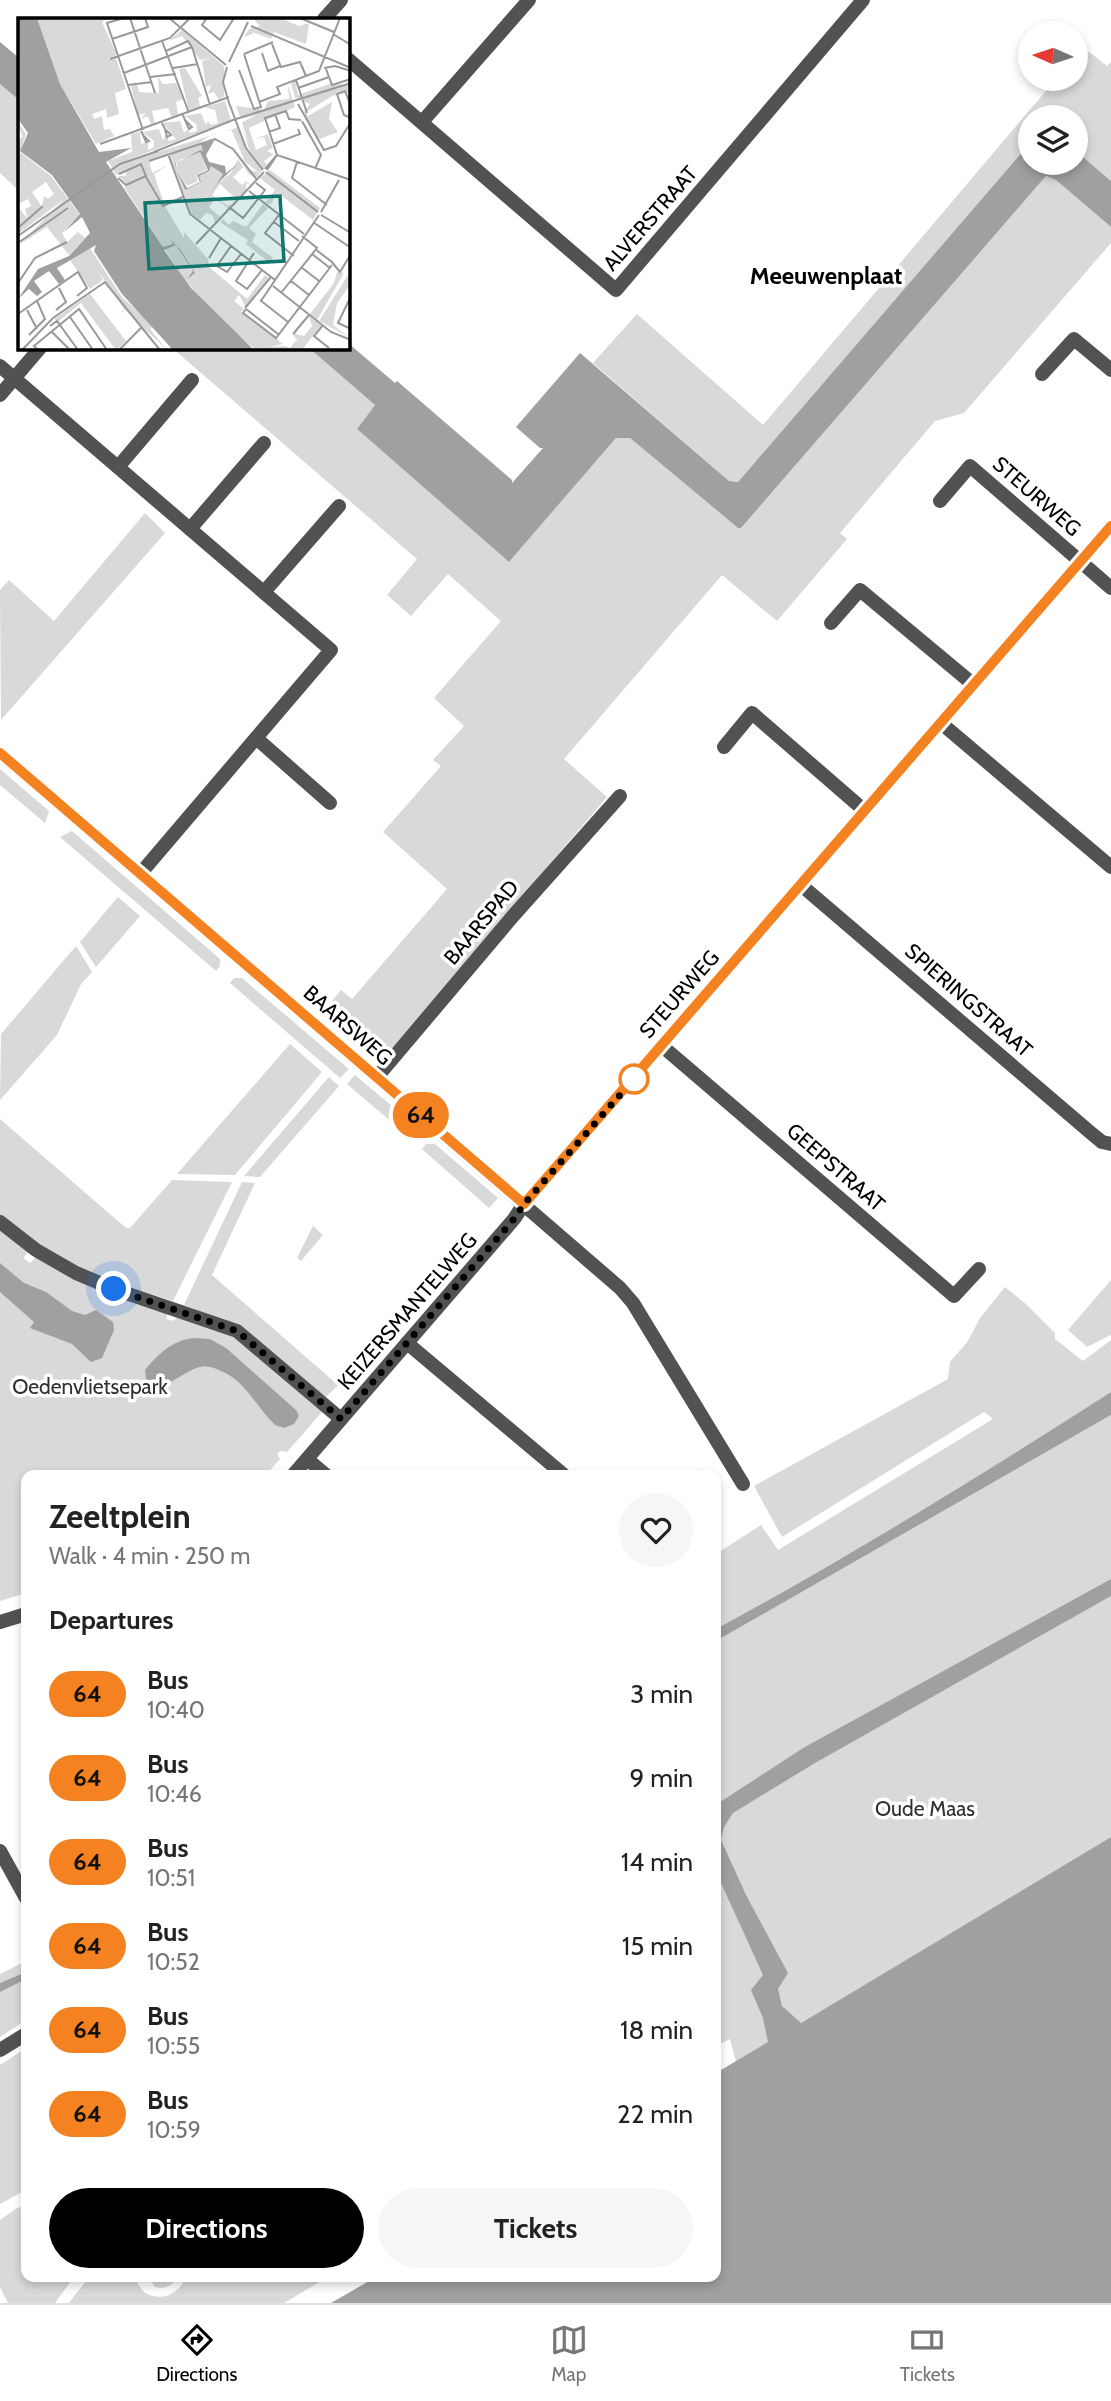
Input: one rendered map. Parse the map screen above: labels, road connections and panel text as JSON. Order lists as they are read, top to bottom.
{
  "streets": {
    "street": [
      "ALVERSTRAAT",
      "STEURWEG",
      "BAARSPAD",
      "SPIERINGSTRAAT",
      "BAARSWEG",
      "GEEPSTRAAT",
      "KEIZERSMANTELWEG"
    ]
  },
  "crossings": [
    ["STEURWEG", "SPIERINGSTRAAT"],
    ["STEURWEG", "BAARSWEG"],
    ["STEURWEG", "GEEPSTRAAT"],
    ["STEURWEG", "KEIZERSMANTELWEG"],
    ["BAARSPAD", "BAARSWEG"],
    ["BAARSWEG", "KEIZERSMANTELWEG"]
  ],
  "districts": ["Meeuwenplaat"],
  "parks": ["Oedenvlietsepark", "Oude Maas"],
  "lines": ["bus line 64"],
  "north": "left",
  "page": {
    "on_map": "64",
    "heading": [
      ["Zeeltplein", "Walk · 4 min · 250 m"],
      "Departures"
    ],
    "list": [
      {
        "mark": "64",
        "name": "Bus",
        "note": "10:40",
        "value": "3 min"
      },
      {
        "mark": "64",
        "name": "Bus",
        "note": "10:46",
        "value": "9 min"
      },
      {
        "mark": "64",
        "name": "Bus",
        "note": "10:51",
        "value": "14 min"
      },
      {
        "mark": "64",
        "name": "Bus",
        "note": "10:52",
        "value": "15 min"
      },
      {
        "mark": "64",
        "name": "Bus",
        "note": "10:55",
        "value": "18 min"
      },
      {
        "mark": "64",
        "name": "Bus",
        "note": "10:59",
        "value": "22 min"
      }
    ],
    "buttons": ["Directions", "Tickets"],
    "tabs": ["Directions", "Map", "Tickets"]
  }
}
